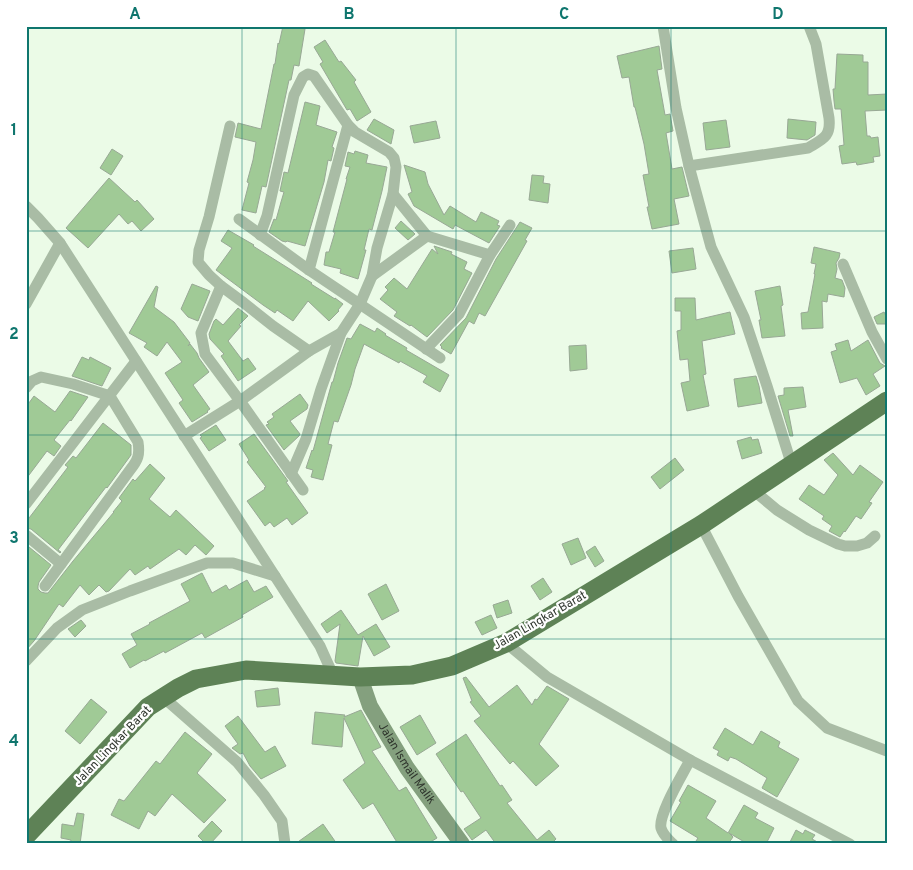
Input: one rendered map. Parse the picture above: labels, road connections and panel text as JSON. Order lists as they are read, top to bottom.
{
  "streets": {
    "highway": ["Jalan Lingkar Barat"],
    "main road": ["Jalan Ismail Malik"]
  },
  "crossings": [
    ["Jalan Lingkar Barat", "Jalan Ismail Malik"]
  ],
  "grid": {
    "columns": [
      "A",
      "B",
      "C",
      "D"
    ],
    "rows": [
      "1",
      "2",
      "3",
      "4"
    ]
  }
}
